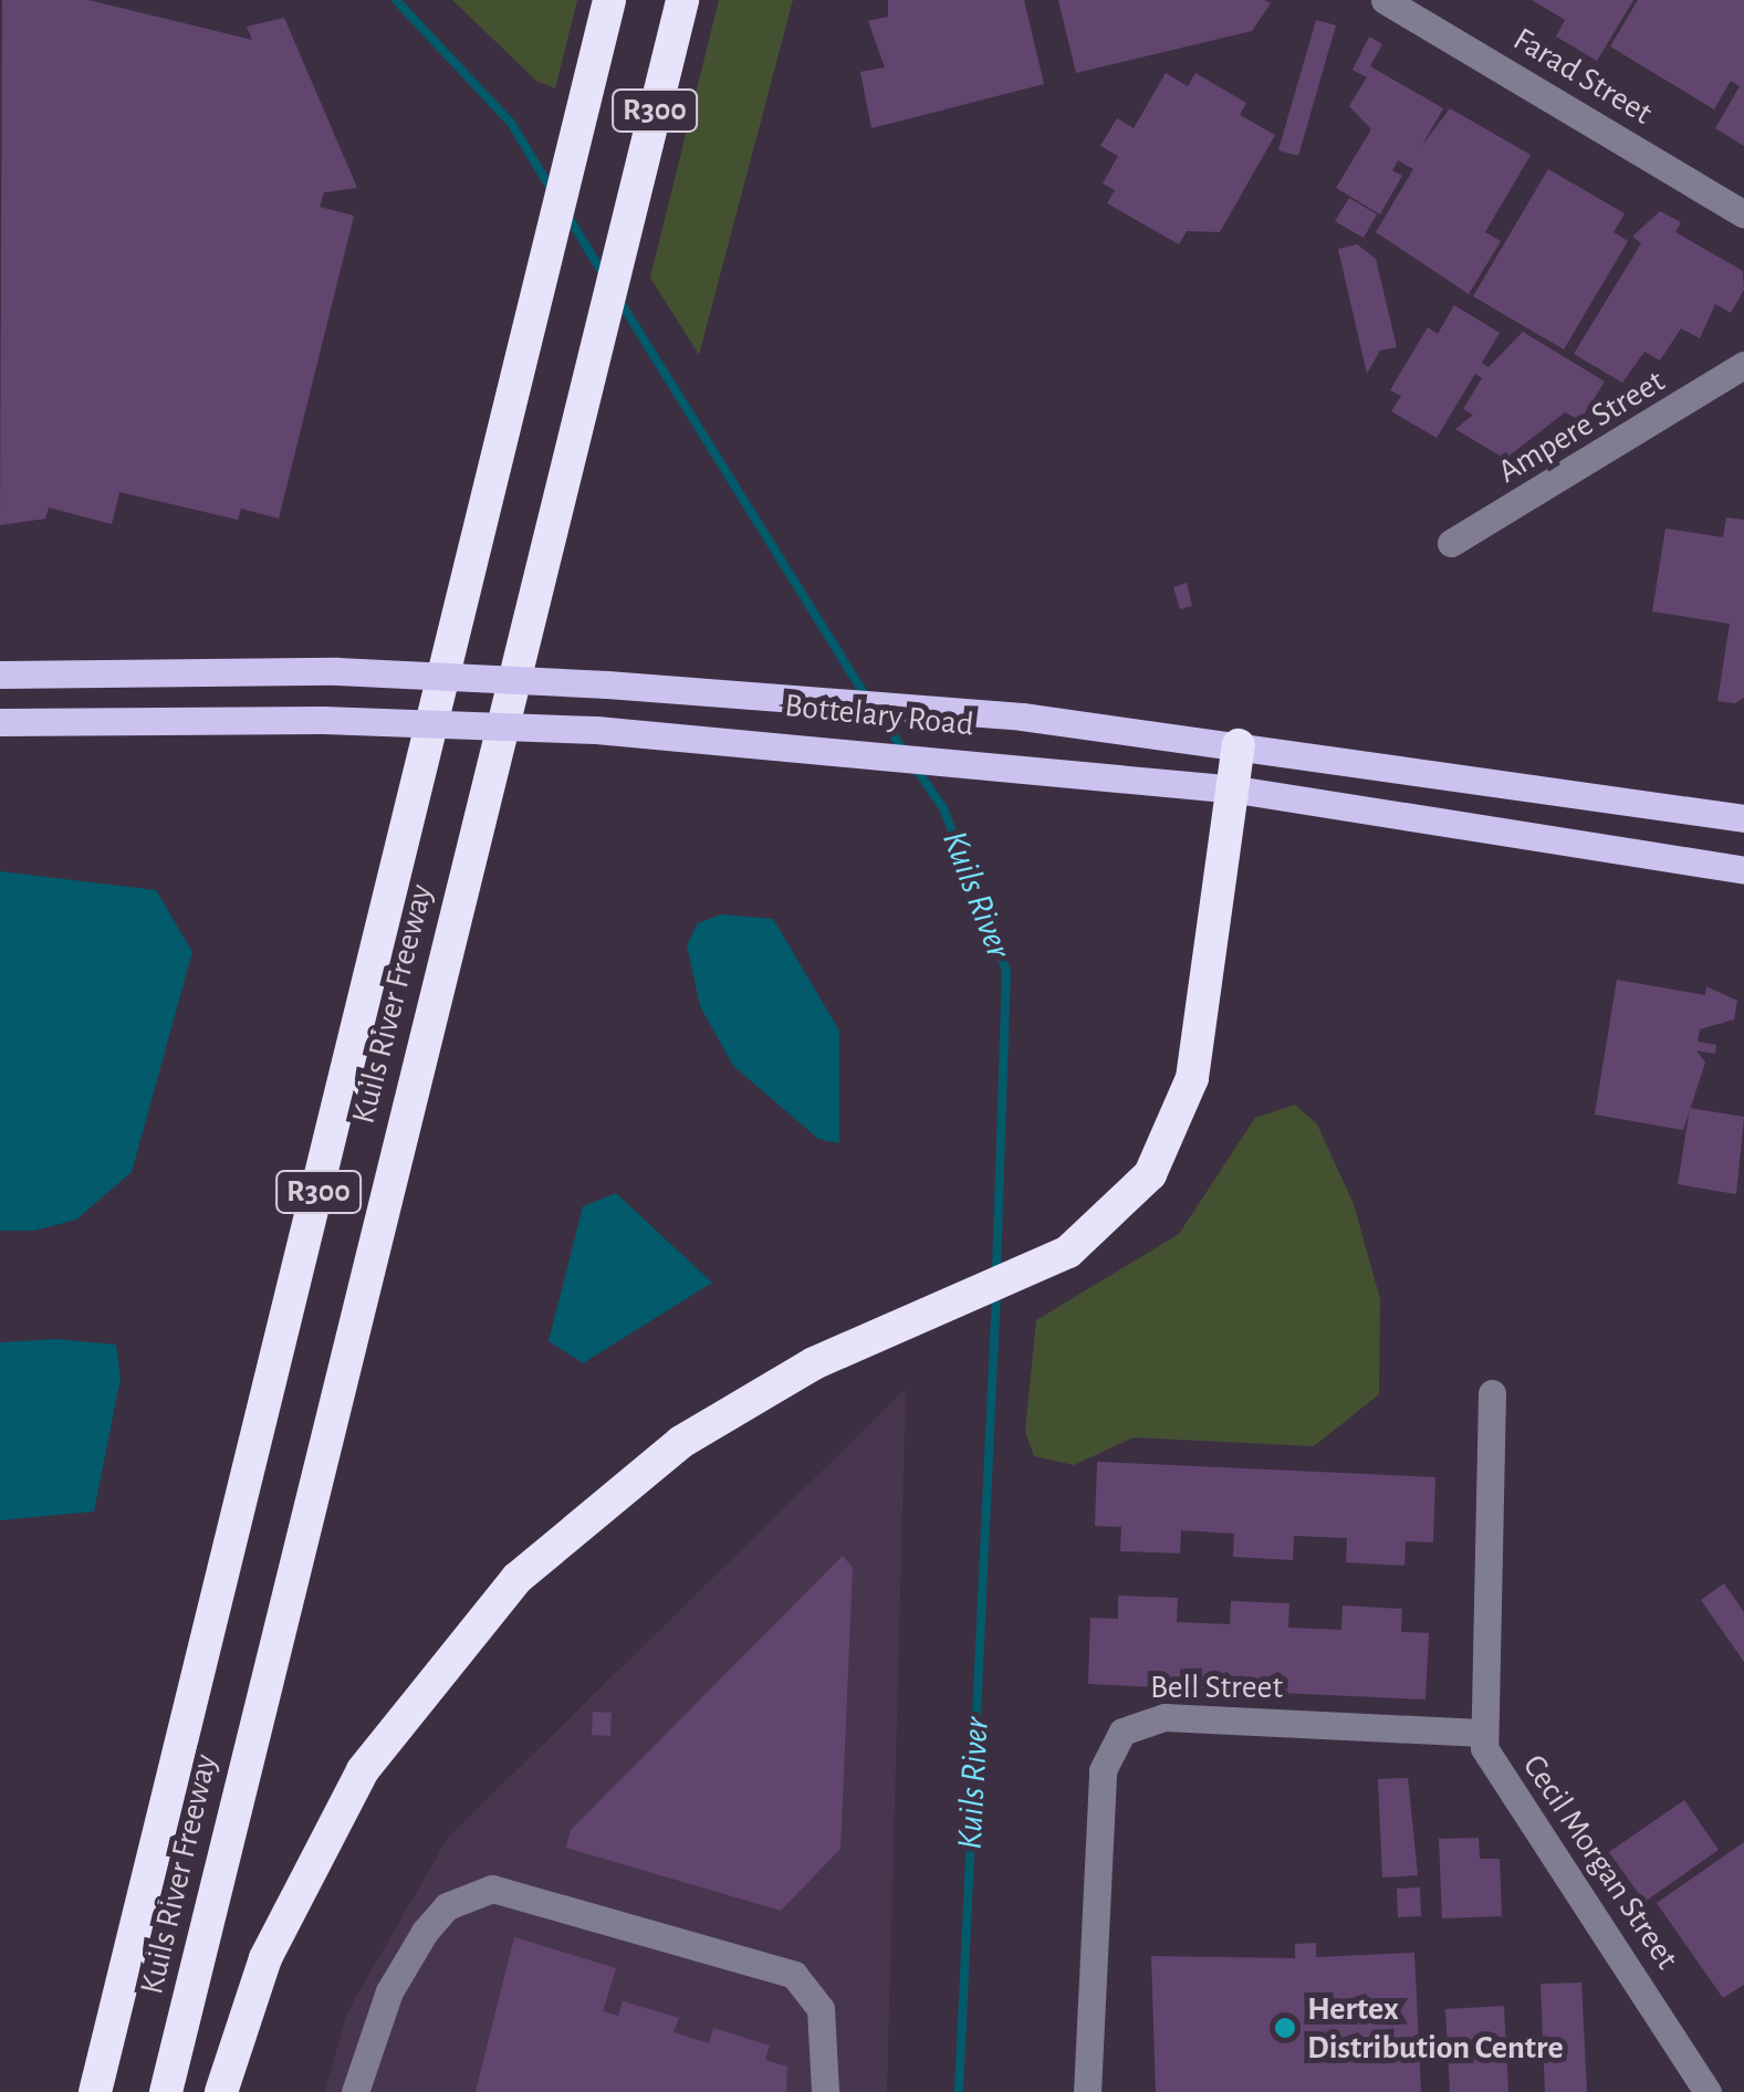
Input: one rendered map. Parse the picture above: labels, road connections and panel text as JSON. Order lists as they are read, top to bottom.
{
  "streets": {
    "highway": ["R300", "Kuils River Freeway"],
    "main road": ["Bottelary Road"],
    "street": [
      "Farad Street",
      "Ampere Street",
      "Bell Street",
      "Cecil Morgan Street"
    ]
  },
  "crossings": [
    ["Bell Street", "Cecil Morgan Street"]
  ],
  "water": ["Kuils River"],
  "places": ["Hertex Distribution Centre"]
}
